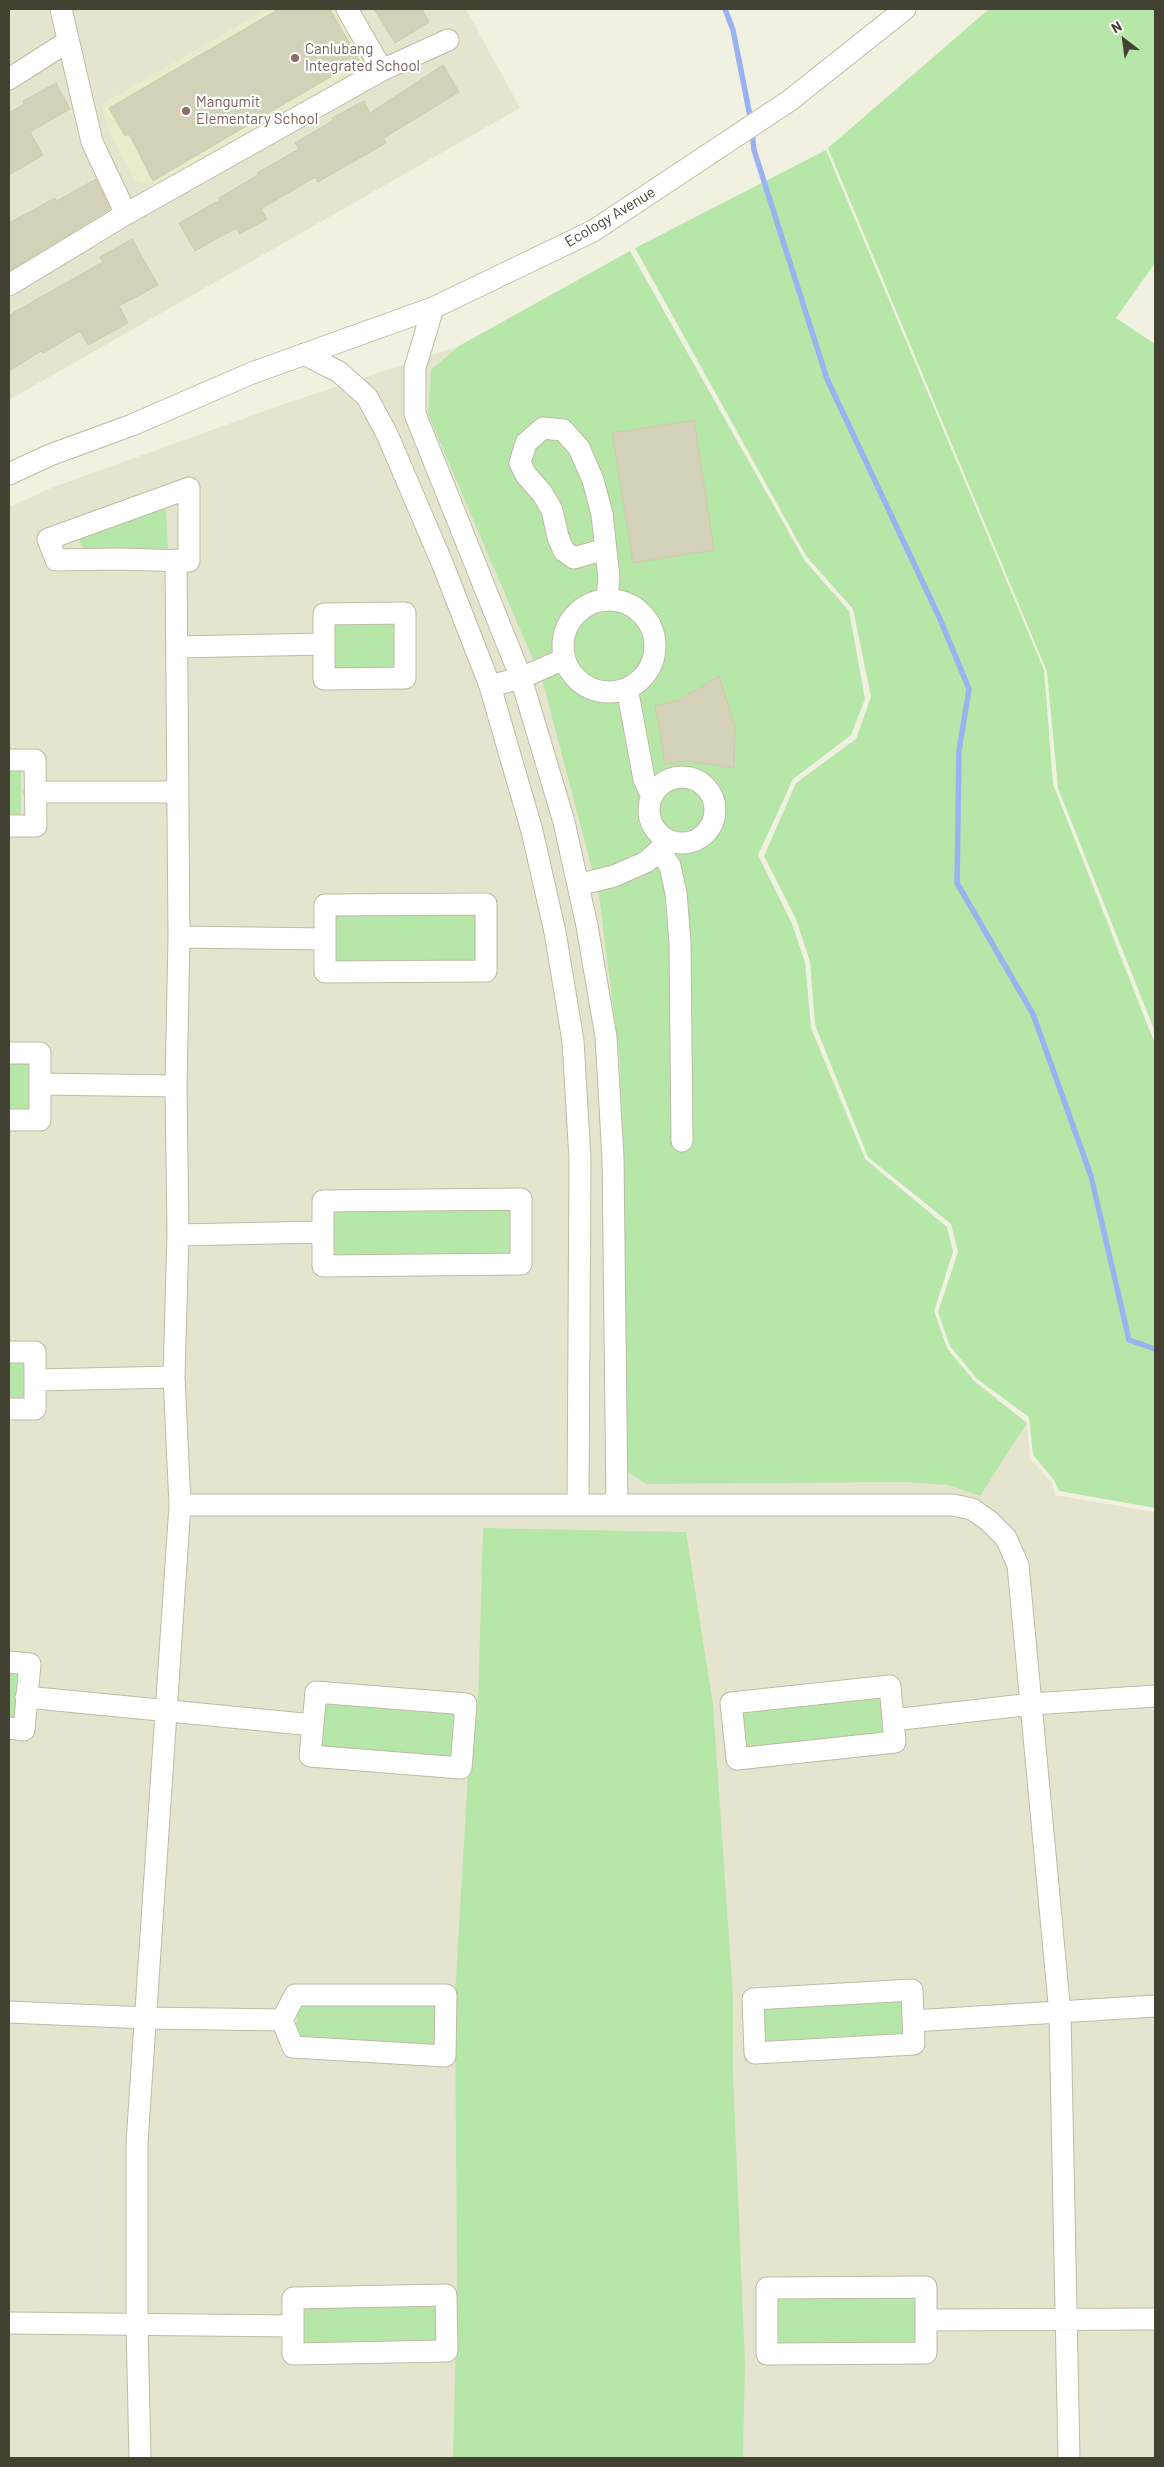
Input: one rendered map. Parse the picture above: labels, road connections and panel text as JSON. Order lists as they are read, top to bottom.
{
  "streets": {
    "street": ["Ecology Avenue"]
  },
  "places": ["Canlubang Integrated School", "Mangumit Elementary School"],
  "north": "top left"
}
